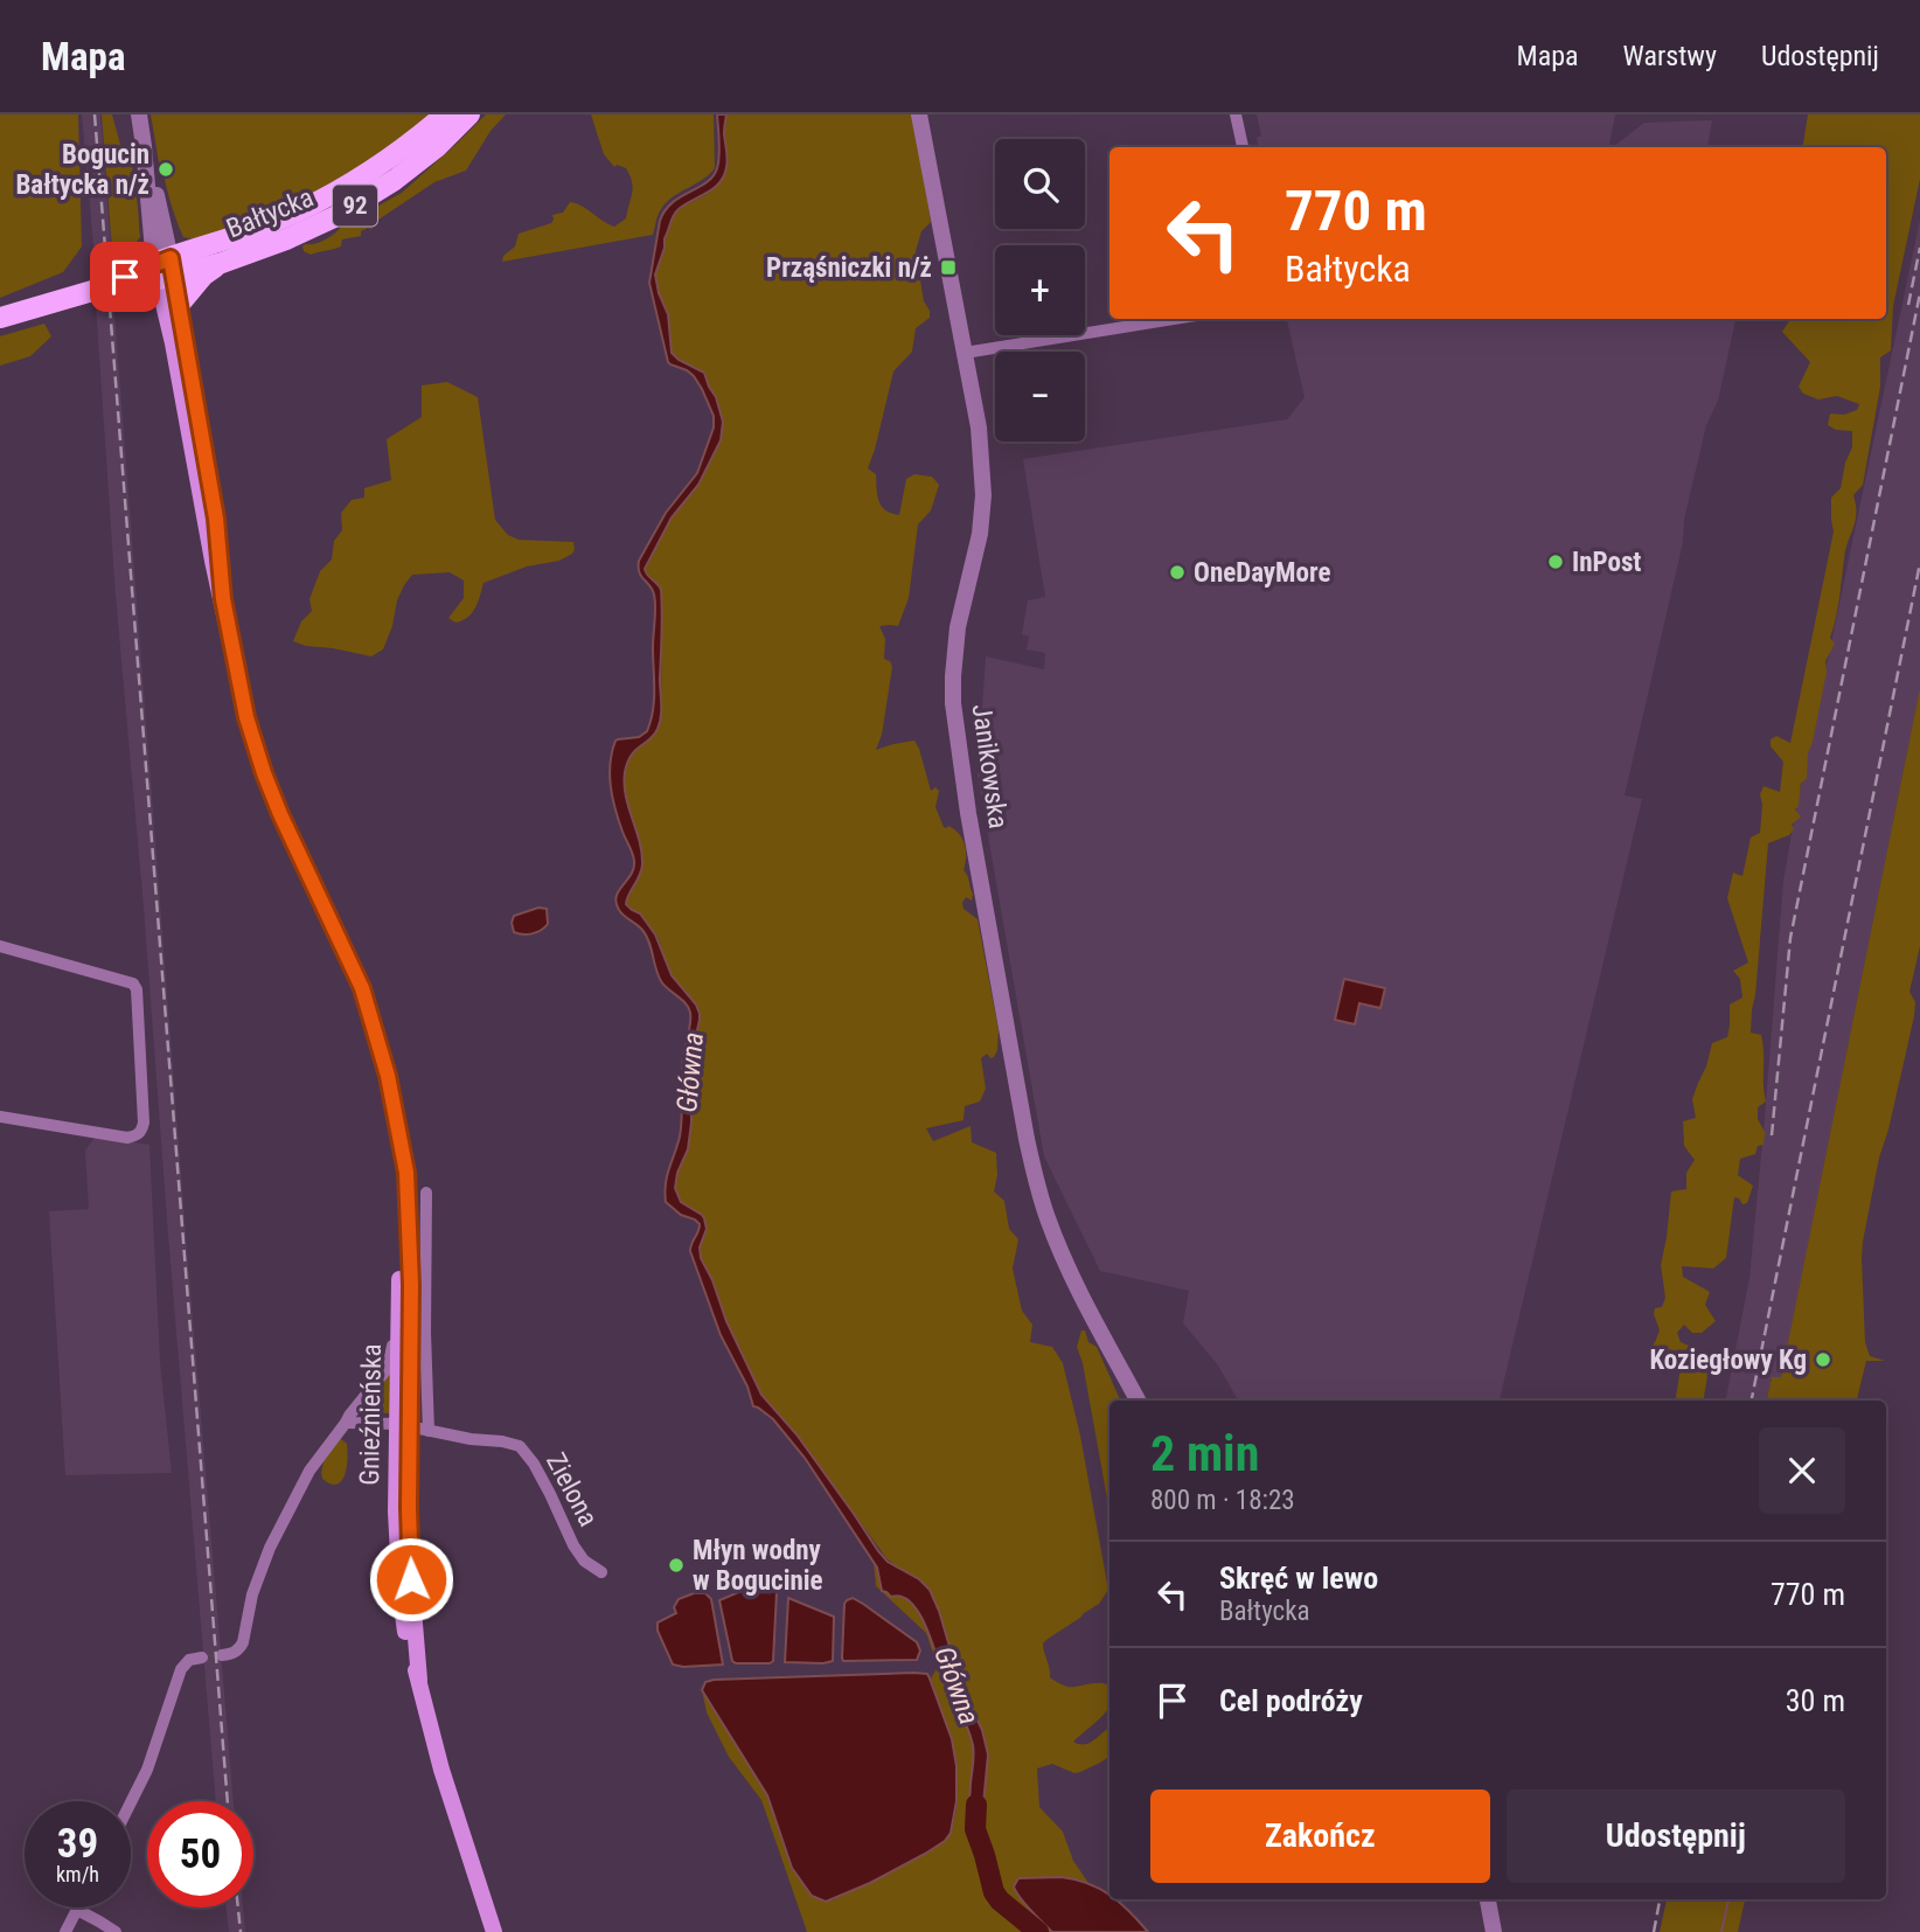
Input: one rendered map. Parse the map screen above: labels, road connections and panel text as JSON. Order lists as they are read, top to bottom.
{
  "streets": {
    "main road": ["92", "Bałtycka", "Gnieźnieńska"],
    "street": ["Janikowska", "Zielona"]
  },
  "crossings": [
    ["Bałtycka", "Gnieźnieńska"],
    ["Gnieźnieńska", "Zielona"]
  ],
  "water": ["Główna"],
  "places": {
    "other": [
      "Bogucin Bałtycka n/ż",
      "InPost",
      "OneDayMore",
      "Koziegłowy Kg",
      "Młyn wodny w Bogucinie"
    ],
    "transit": ["Prząśniczki n/ż"]
  },
  "page": {
    "header": "Mapa",
    "nav": ["Mapa", "Warstwy", "Udostępnij"],
    "map_buttons": ["+", "−"],
    "turn": ["770 m", "Bałtycka"],
    "heading": ["2 min", "800 m · 18:23"],
    "list": [
      {
        "name": "Skręć w lewo",
        "note": "Bałtycka",
        "value": "770 m"
      },
      {
        "name": "Cel podróży",
        "value": "30 m"
      }
    ],
    "buttons": ["Zakończ", "Udostępnij"],
    "speed": "39 km/h",
    "limit": "50"
  }
}
